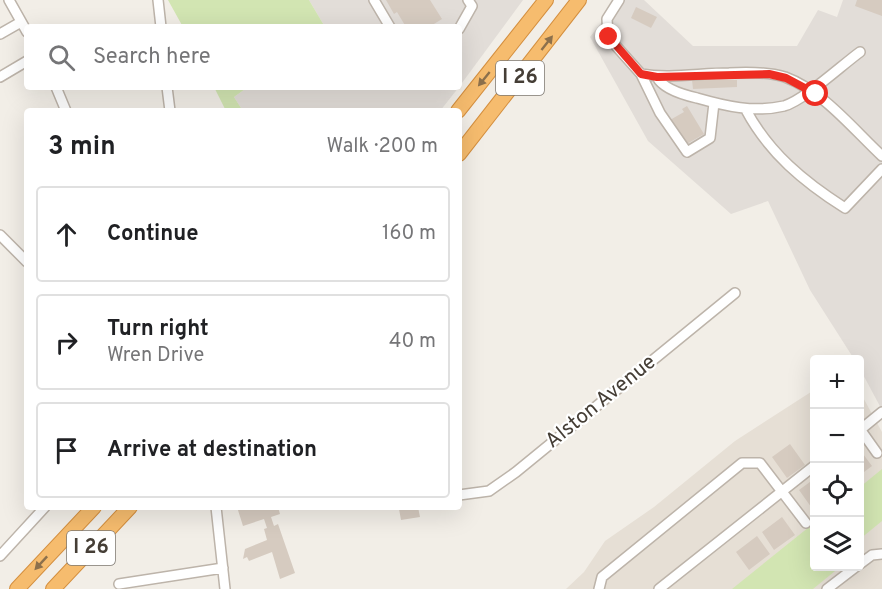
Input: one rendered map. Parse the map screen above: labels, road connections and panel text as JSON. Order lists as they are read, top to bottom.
{
  "streets": {
    "highway": ["I 26"],
    "street": ["Alston Avenue"]
  },
  "page": {
    "search": "Search here",
    "heading": ["3 min", "Walk · 200 m"],
    "list": [
      ["Continue", "160 m"],
      ["Turn right", "Wren Drive", "40 m"],
      "Arrive at destination"
    ],
    "map_buttons": ["+", "−"]
  }
}
